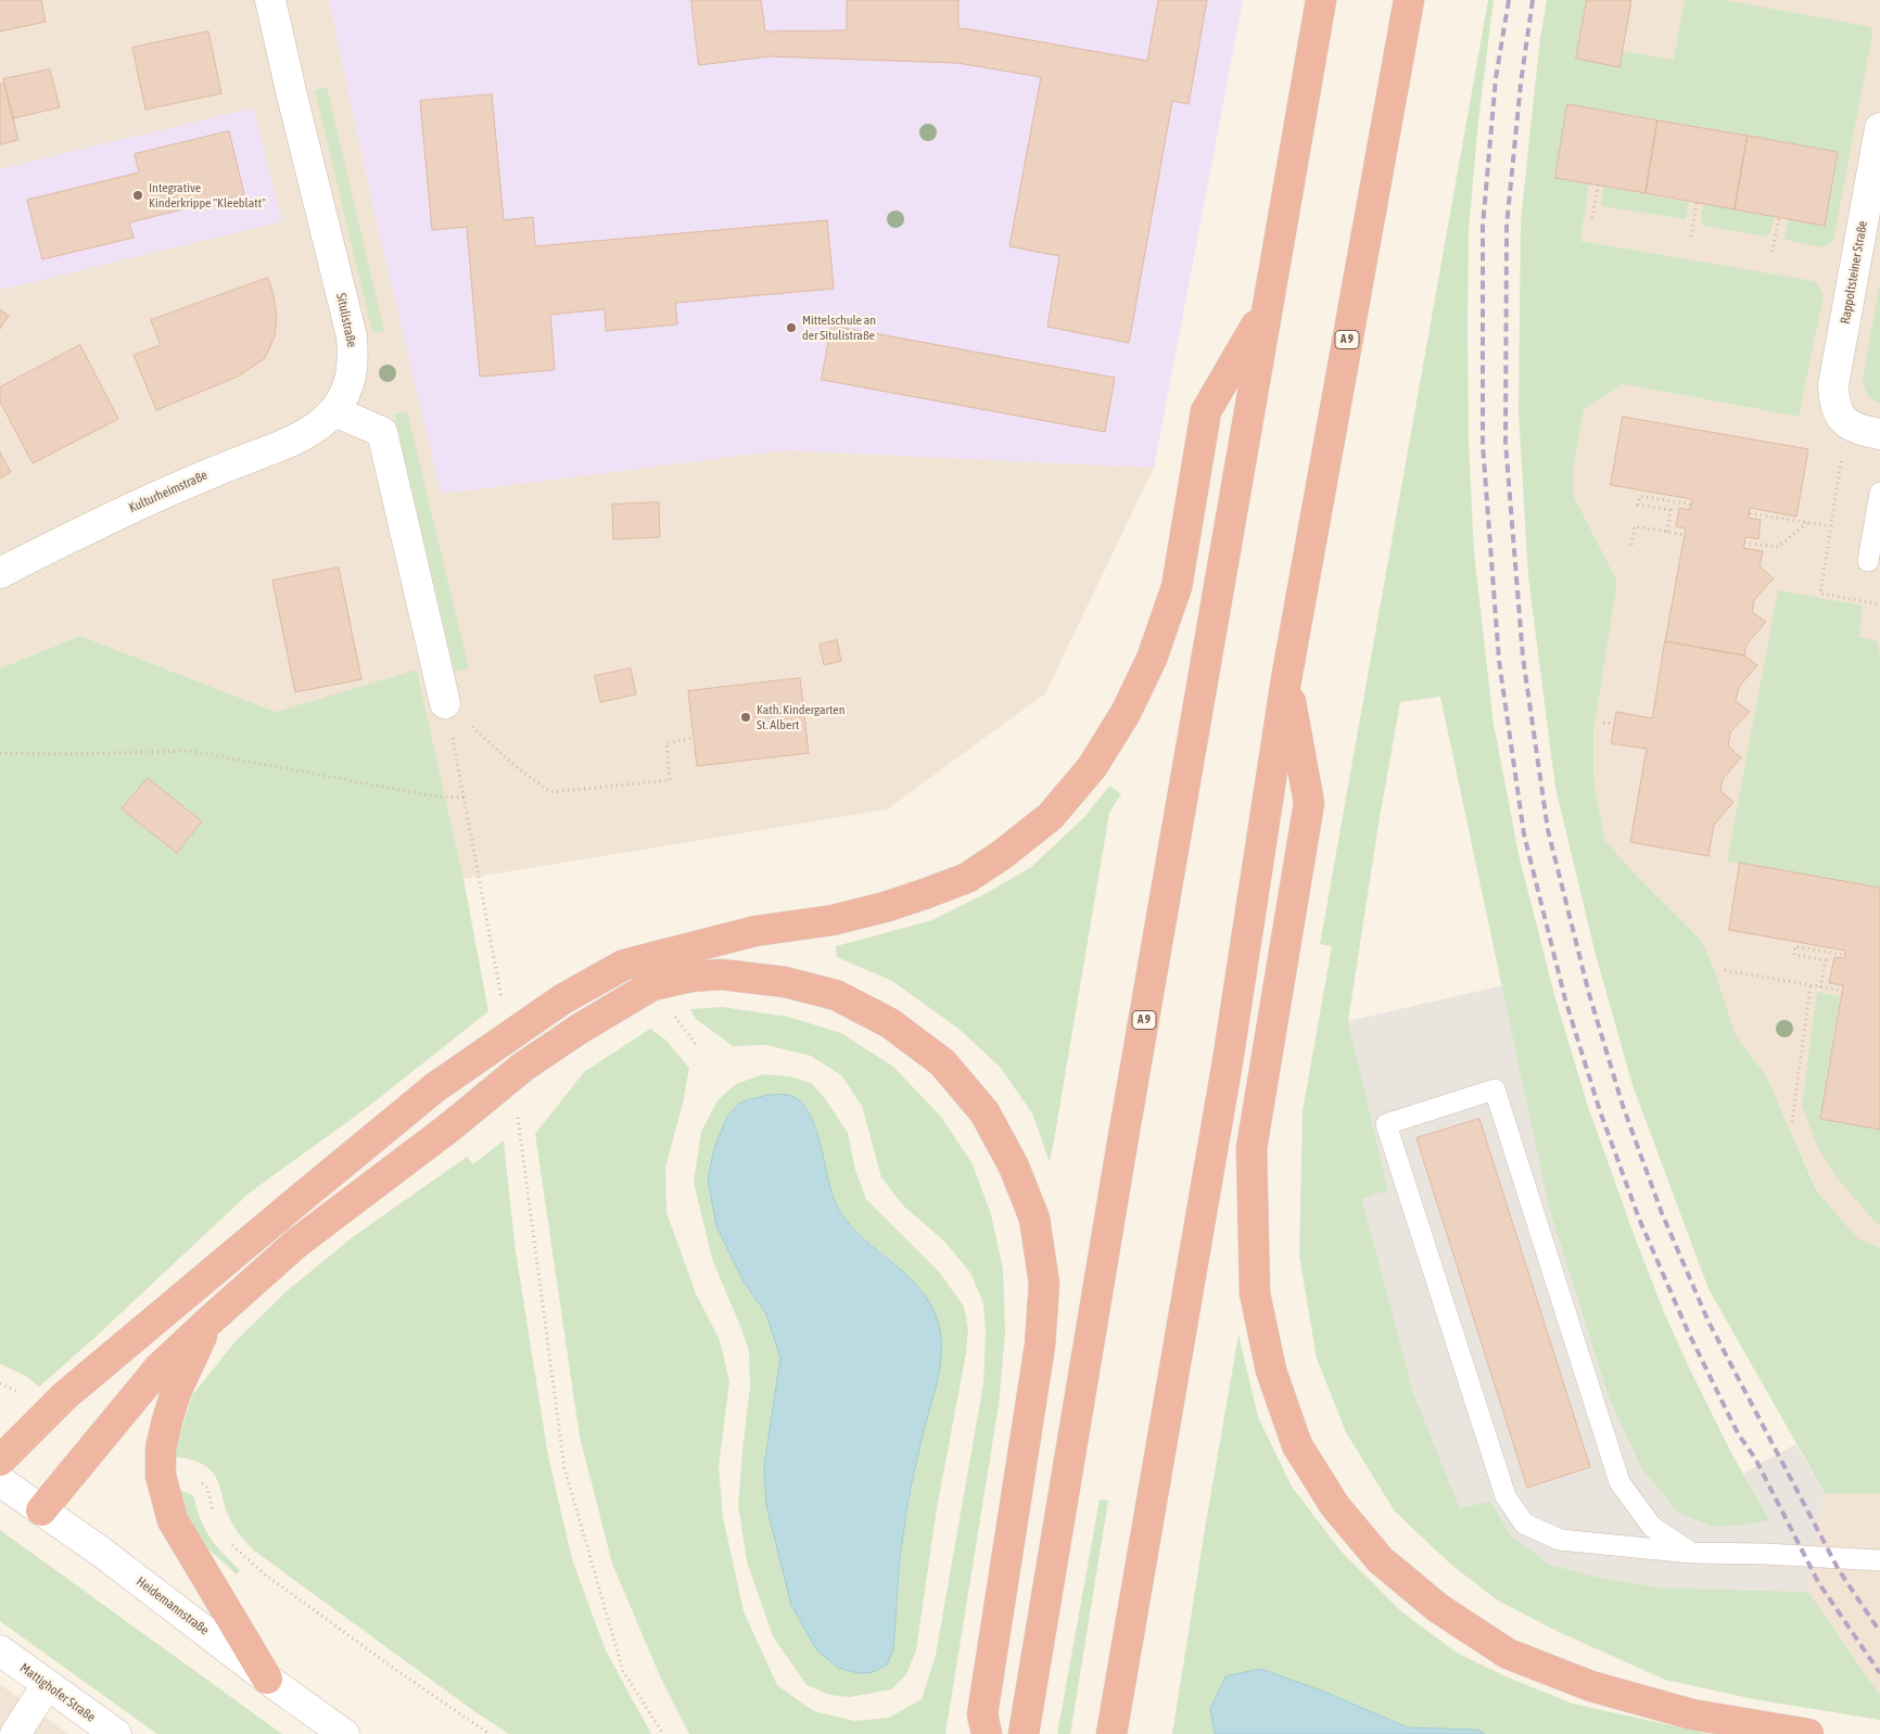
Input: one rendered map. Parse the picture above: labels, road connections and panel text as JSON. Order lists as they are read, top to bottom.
{
  "streets": {
    "highway": ["A 9"],
    "street": [
      "Rappoltsteiner Straße",
      "Situlistraße",
      "Kulturheimstraße",
      "Heidemannstraße",
      "Mattighofer Straße"
    ]
  },
  "crossings": [
    ["Situlistraße", "Kulturheimstraße"]
  ],
  "places": ["Integrative Kinderkrippe \"Kleeblatt\"", "Mittelschule an der Situlistraße", "Kath. Kindergarten St. Albert"]
}
